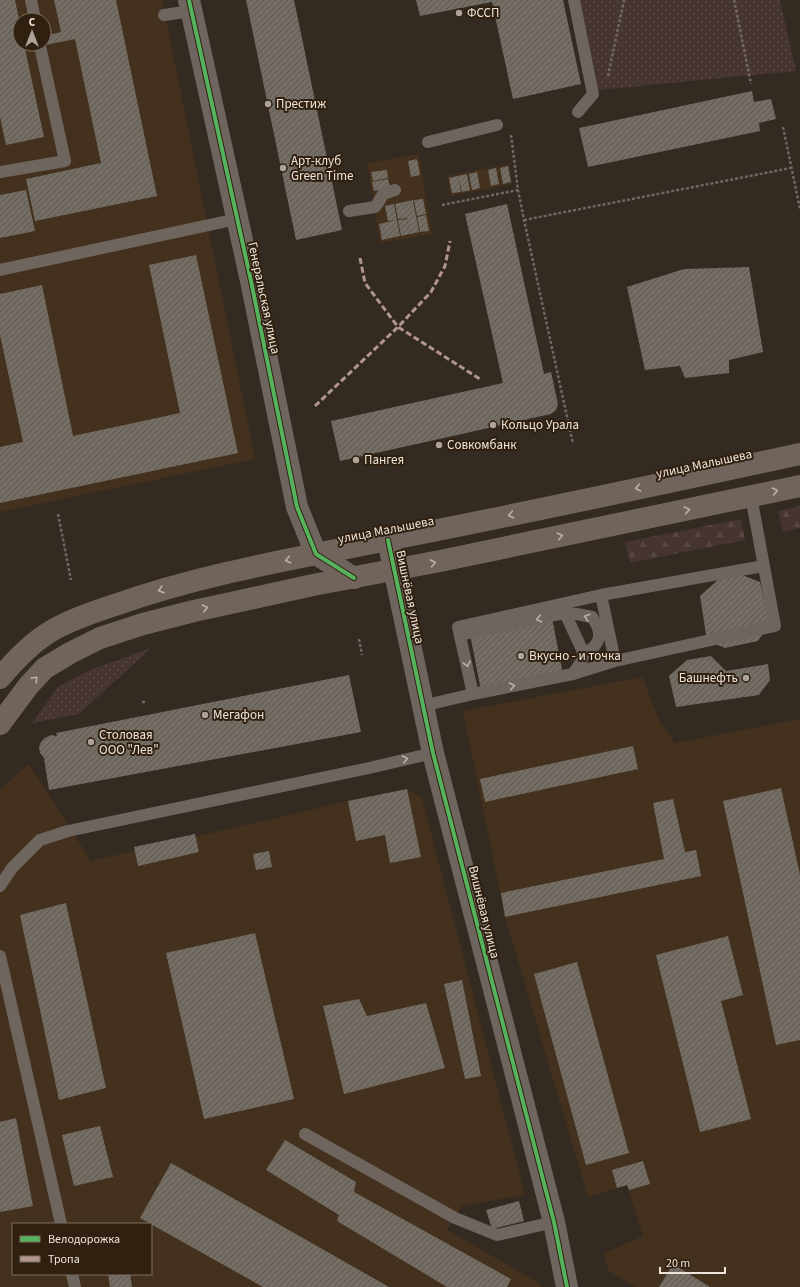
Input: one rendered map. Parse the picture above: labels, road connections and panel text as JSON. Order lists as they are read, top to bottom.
{
  "streets": {
    "main road": ["улица Малышева"],
    "street": ["Генеральская улица", "Вишнёвая улица"]
  },
  "crossings": [
    ["Генеральская улица", "улица Малышева"],
    ["улица Малышева", "Вишнёвая улица"]
  ],
  "places": [
    "ФССП",
    "Престиж",
    "Арт-клуб Green Time",
    "Кольцо Урала",
    "Совкомбанк",
    "Пангея",
    "Вкусно - и точка",
    "Башнефть",
    "Мегафон",
    "Столовая ООО \"Лев\""
  ],
  "legend": ["Велодорожка", "Тропа"],
  "scale_bar": "20 m",
  "north": "top"
}
